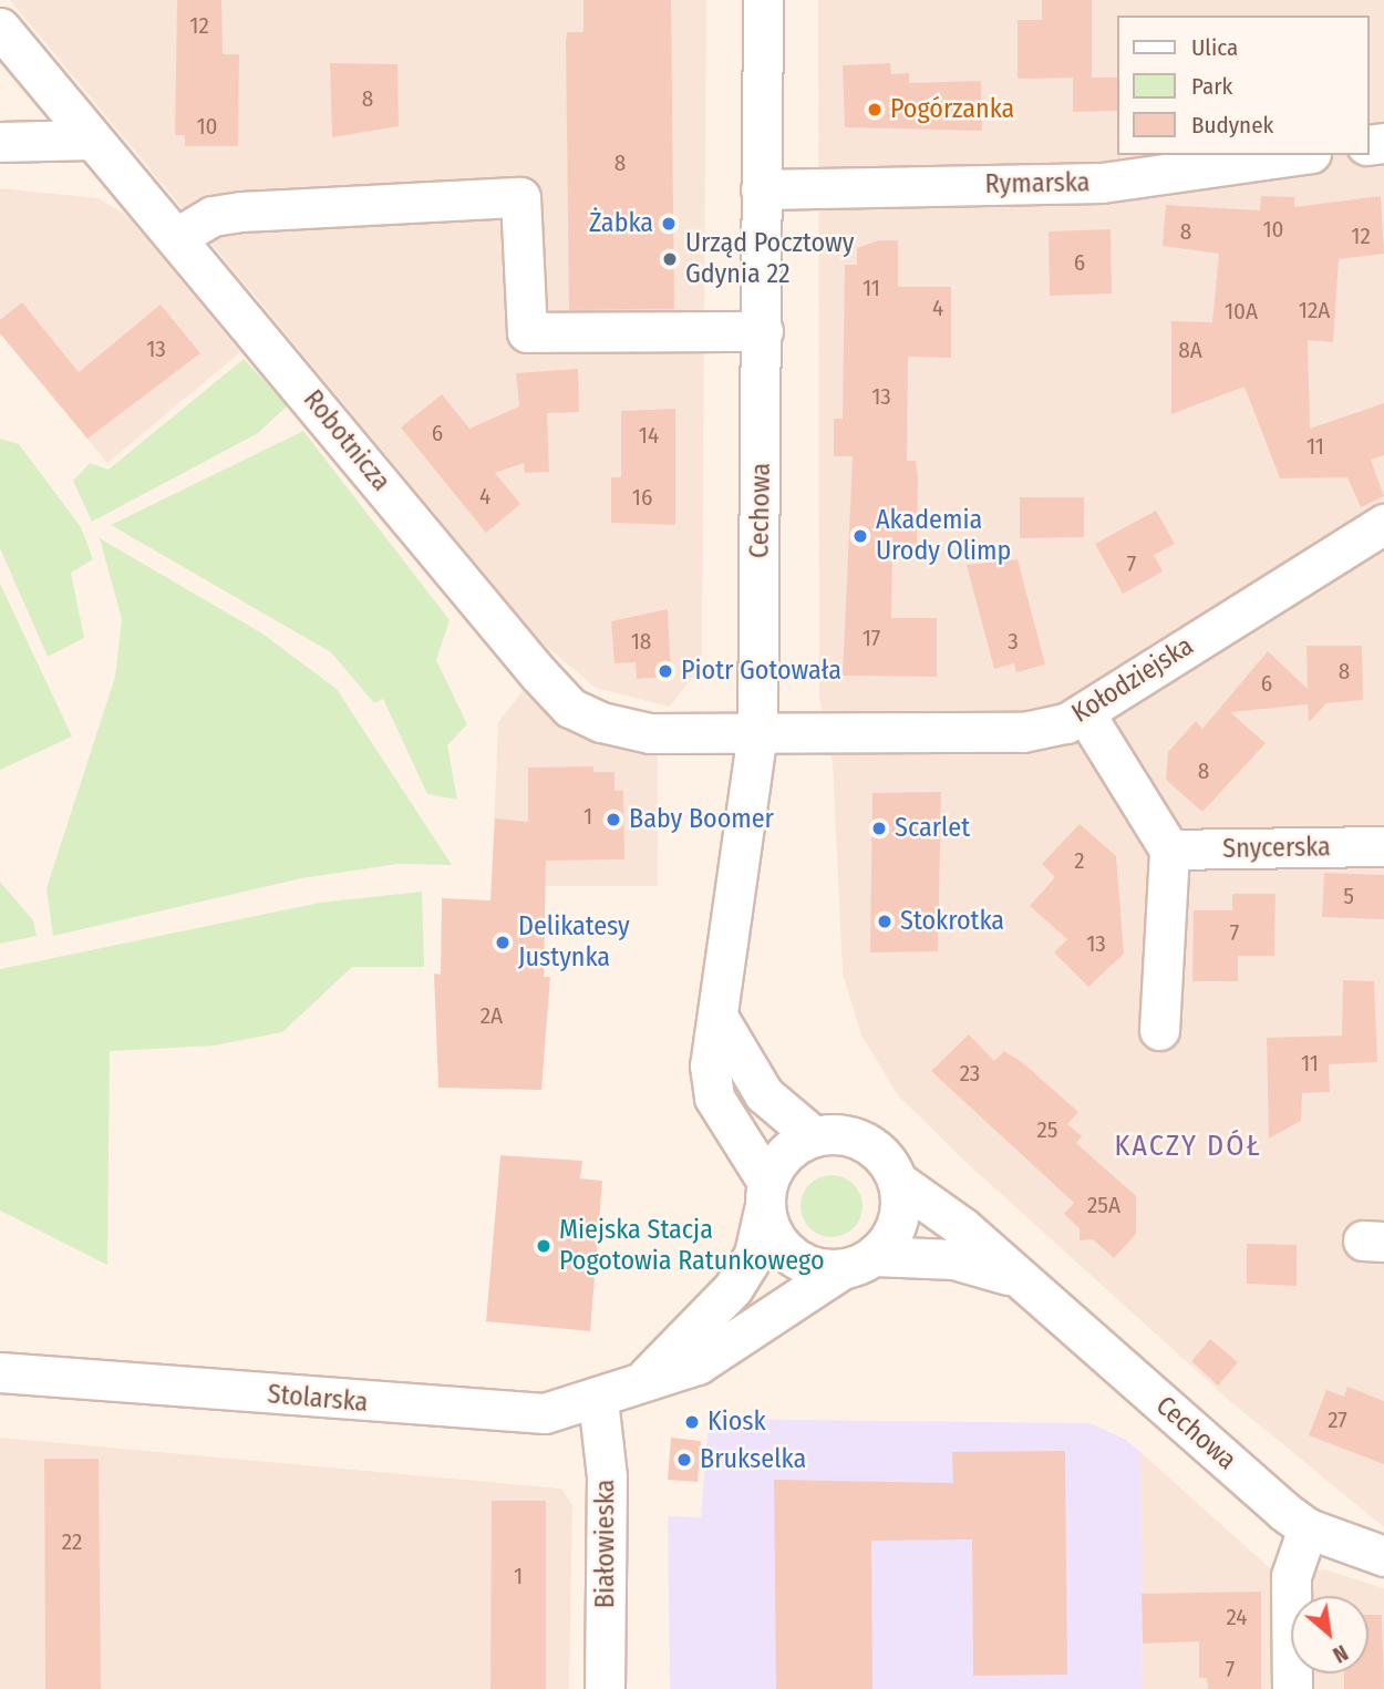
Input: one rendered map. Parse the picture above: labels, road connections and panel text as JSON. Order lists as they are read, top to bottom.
{
  "streets": {
    "street": [
      "Rymarska",
      "Robotnicza",
      "Cechowa",
      "Kołodziejska",
      "Snycerska",
      "Stolarska",
      "Białowieska"
    ]
  },
  "crossings": [
    ["Rymarska", "Cechowa"],
    ["Robotnicza", "Cechowa"],
    ["Robotnicza", "Kołodziejska"],
    ["Cechowa", "Kołodziejska"],
    ["Cechowa", "Stolarska"],
    ["Stolarska", "Białowieska"]
  ],
  "districts": ["KACZY DÓŁ"],
  "places": [
    "Pogórzanka",
    "Żabka",
    "Urząd Pocztowy Gdynia 22",
    "Akademia Urody Olimp",
    "Piotr Gotowała",
    "Baby Boomer",
    "Scarlet",
    "Stokrotka",
    "Delikatesy Justynka",
    "Miejska Stacja Pogotowia Ratunkowego",
    "Kiosk",
    "Brukselka"
  ],
  "house_numbers": [
    "12",
    "8",
    "10",
    "8",
    "10",
    "8",
    "12",
    "6",
    "11",
    "4",
    "12A",
    "10A",
    "13",
    "8A",
    "13",
    "6",
    "14",
    "11",
    "4",
    "16",
    "7",
    "17",
    "18",
    "3",
    "8",
    "6",
    "8",
    "1",
    "2",
    "5",
    "7",
    "13",
    "2A",
    "11",
    "23",
    "25",
    "25A",
    "27",
    "22",
    "1",
    "24",
    "7"
  ],
  "legend": ["Ulica", "Park", "Budynek"],
  "north": "bottom right"
}
